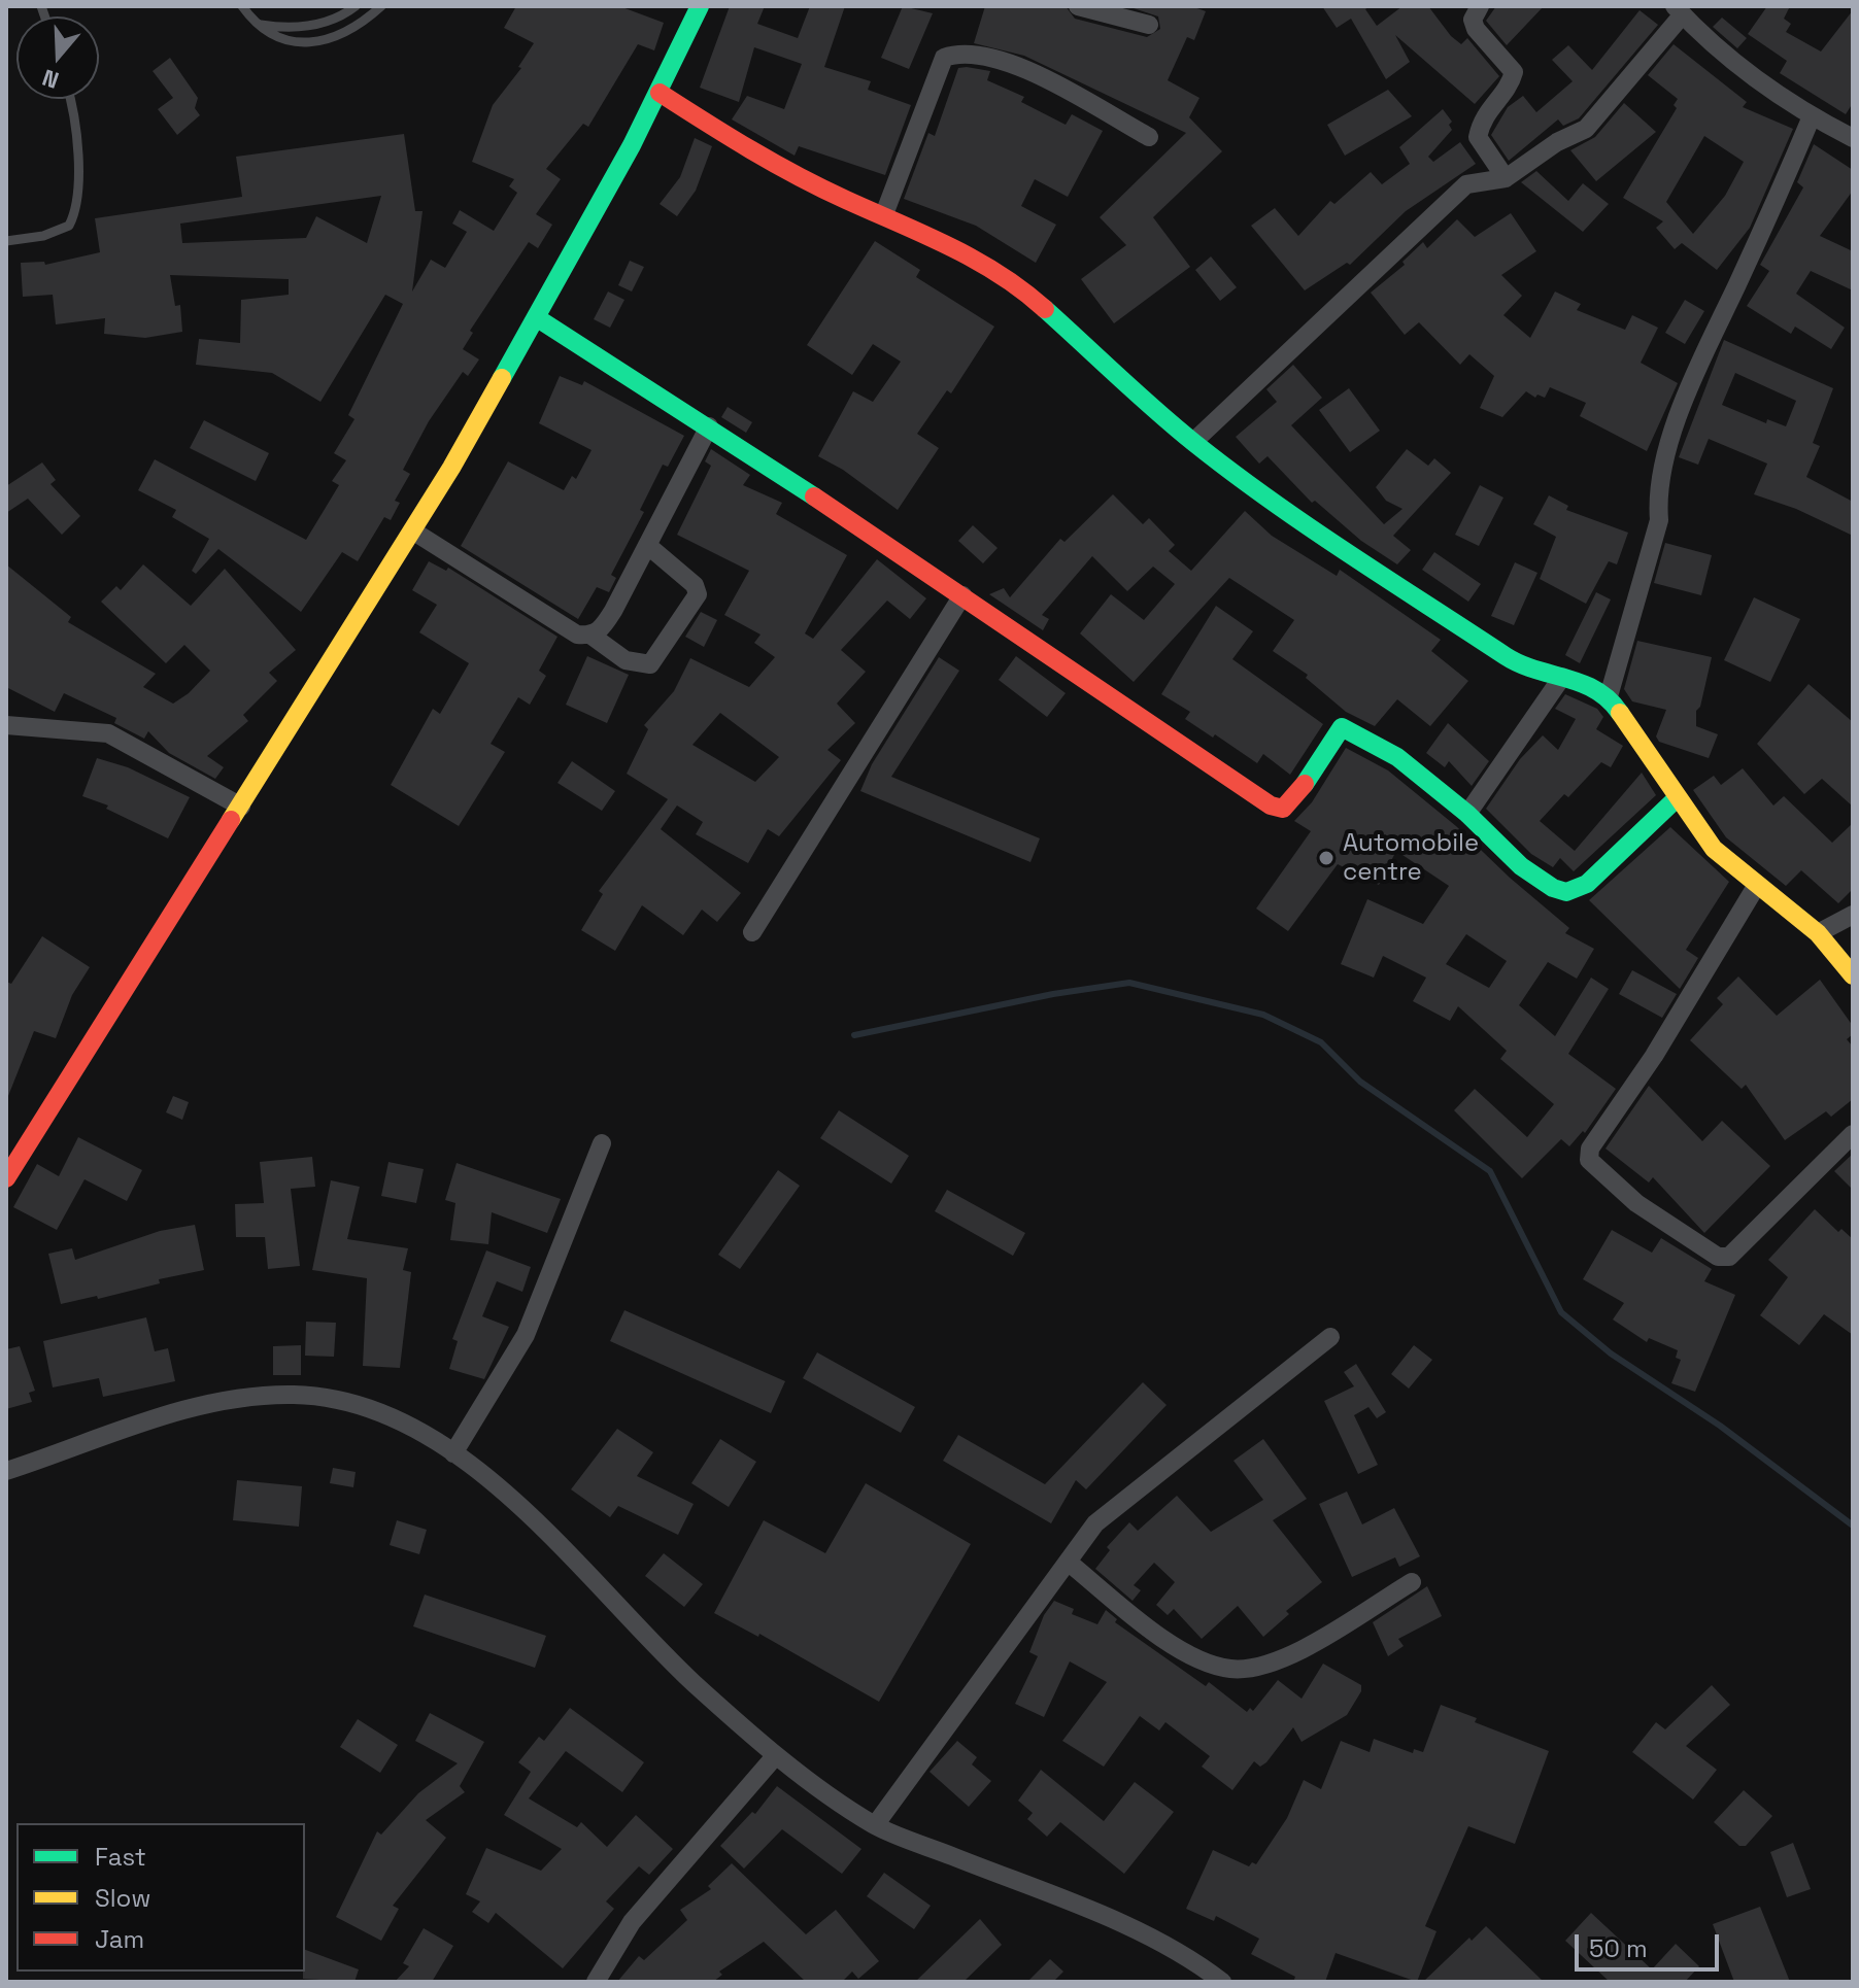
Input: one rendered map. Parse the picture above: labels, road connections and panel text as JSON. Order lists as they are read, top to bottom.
{
  "places": ["Automobile centre"],
  "legend": ["Fast", "Slow", "Jam"],
  "scale_bar": "50 m",
  "north": "bottom"
}
